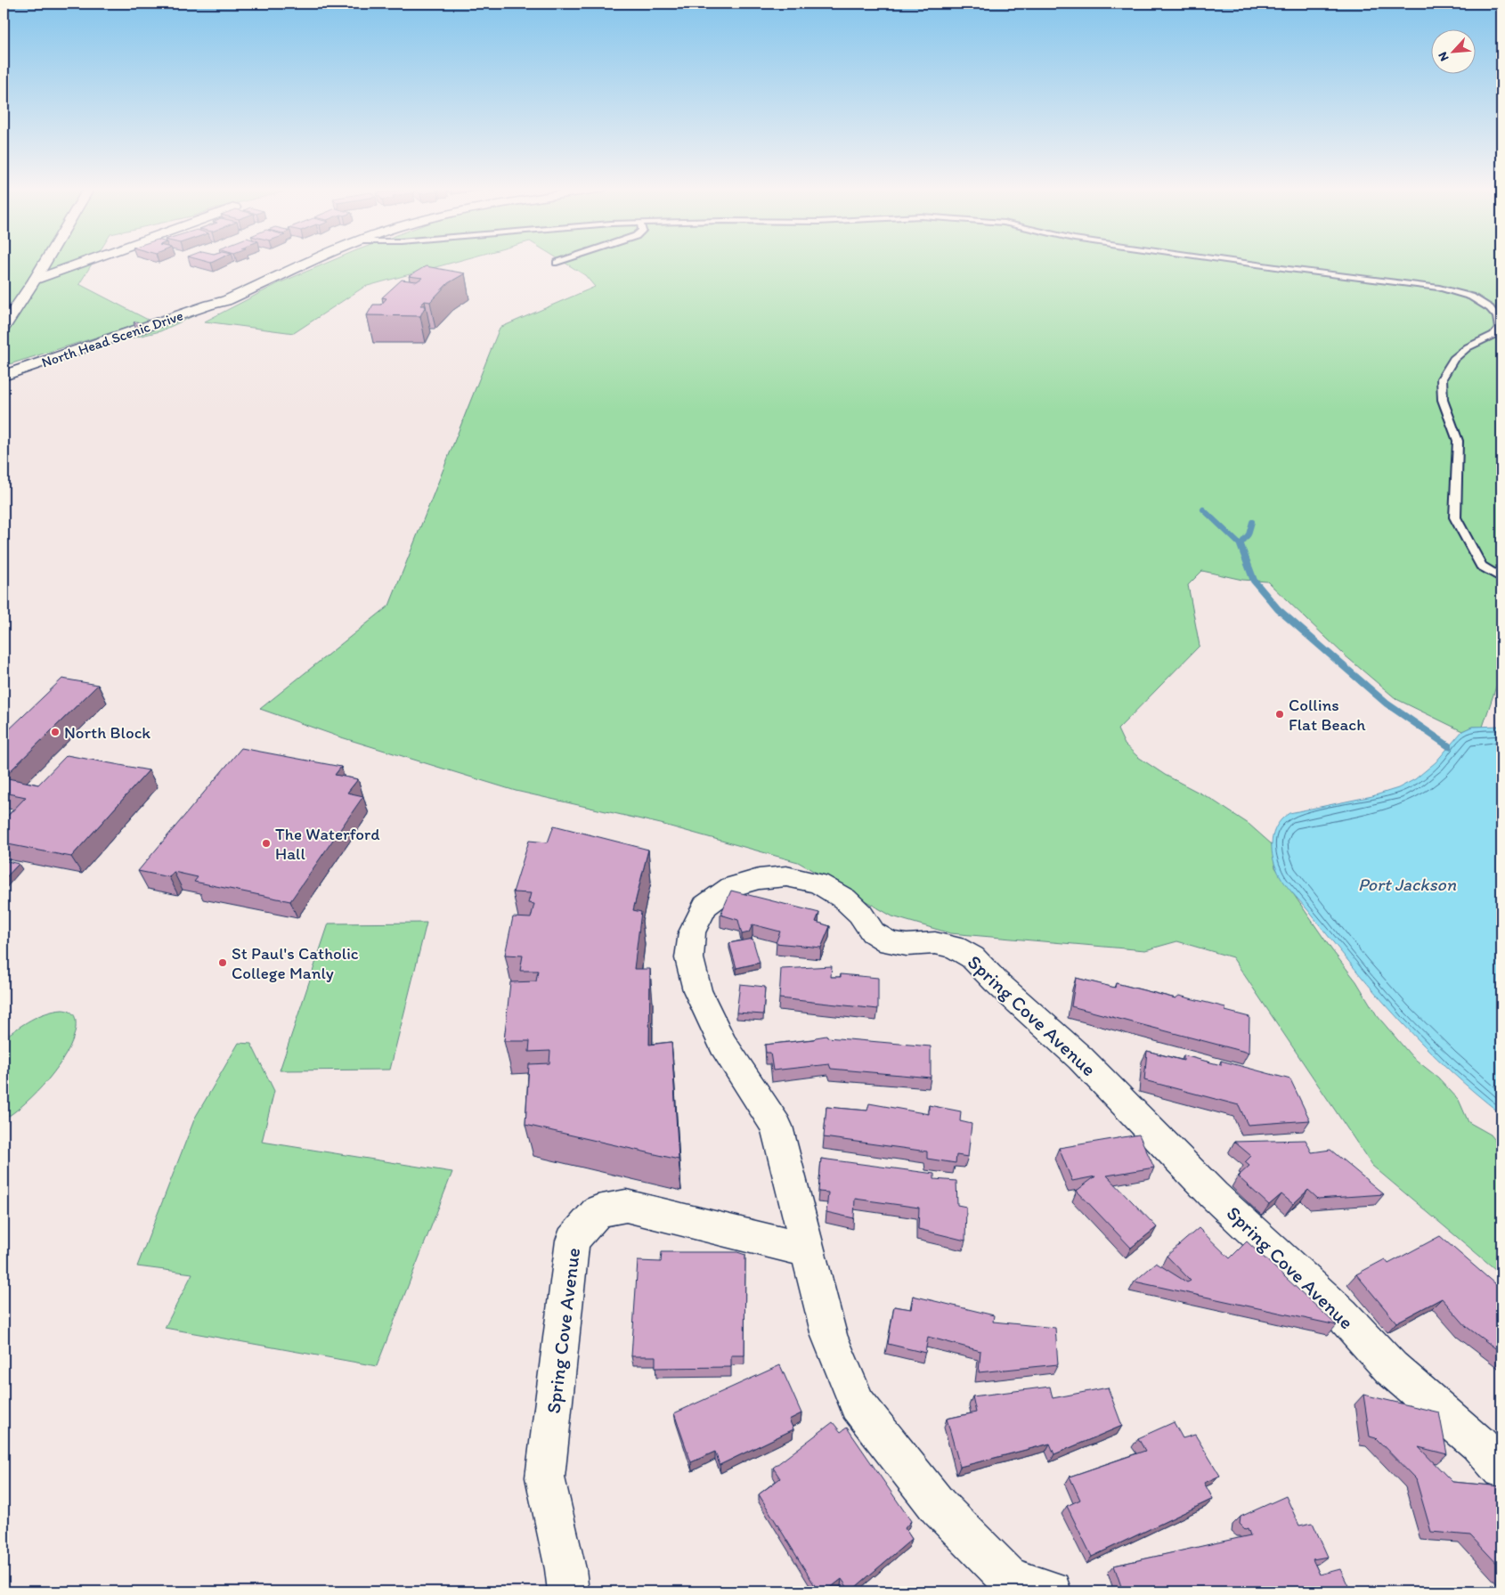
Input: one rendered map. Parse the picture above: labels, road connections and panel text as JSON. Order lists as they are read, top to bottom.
{
  "streets": {
    "street": ["North Head Scenic Drive", "Spring Cove Avenue"]
  },
  "water": ["Port Jackson"],
  "places": [
    "Collins Flat Beach",
    "North Block",
    "The Waterford Hall",
    "St Paul's Catholic College Manly"
  ],
  "north": "bottom left"
}
